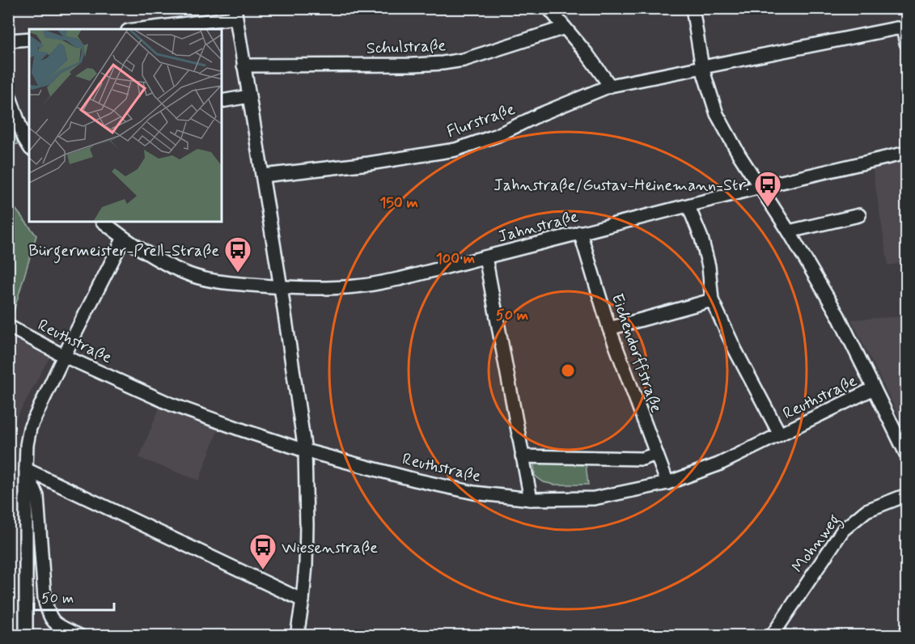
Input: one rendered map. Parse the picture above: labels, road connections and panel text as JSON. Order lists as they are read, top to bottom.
{
  "streets": {
    "street": [
      "Schulstraße",
      "Flurstraße",
      "Jahnstraße",
      "Reuthstraße",
      "Eichendorffstraße",
      "Mohnweg"
    ]
  },
  "crossings": [
    ["Jahnstraße", "Eichendorffstraße"],
    ["Reuthstraße", "Eichendorffstraße"]
  ],
  "places": {
    "bus stop": ["Jahnstraße/Gustav-Heinemann-Str.", "Bürgermeister-Prell-Straße", "Wiesenstraße"]
  },
  "scale_bar": "50 m",
  "rings": ["150 m", "100 m", "50 m"]
}
